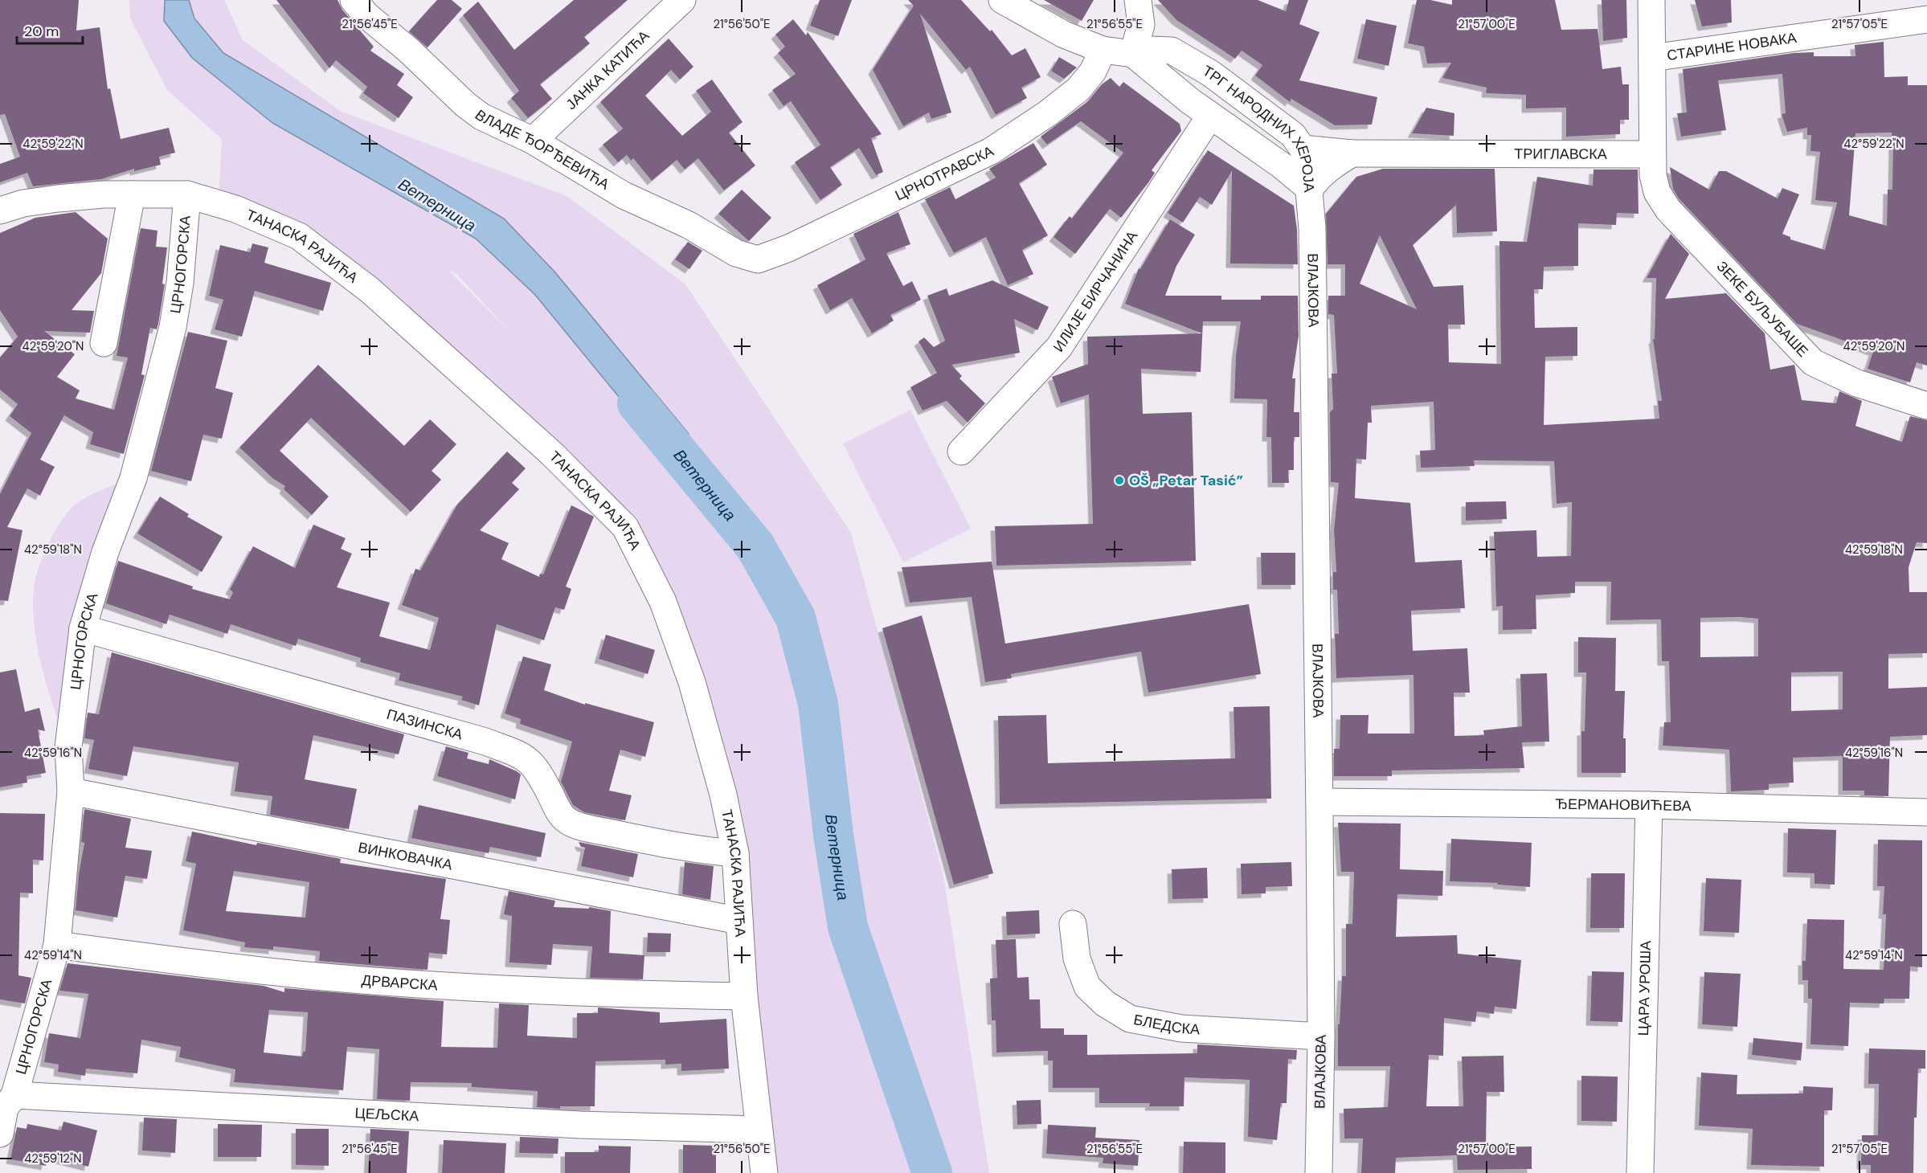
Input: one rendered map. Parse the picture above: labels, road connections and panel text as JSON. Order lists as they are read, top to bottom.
{
  "streets": {
    "street": [
      "СТАРИНЕ НОВАКА",
      "ЈАНКА КАТИЋА",
      "ТРГ НАРОДНИХ ХЕРОЈА",
      "ВЛАДЕ ЂОРЂЕВИЋА",
      "ТРИГЛАВСКА",
      "ЦРНОТРАВСКА",
      "ТАНАСКА РАЈИЋА",
      "ЦРНОГОРСКА",
      "ИЛИЈЕ БИРЧАНИНА",
      "ВЛАЈКОВА",
      "ЗЕКЕ БУЉУБАШЕ",
      "ПАЗИНСКА",
      "ЂЕРМАНОВИЋЕВА",
      "ВИНКОВАЧКА",
      "ДРВАРСКА",
      "ЦАРА УРОША",
      "БЛЕДСКА",
      "ЦЕЉСКА"
    ]
  },
  "crossings": [
    ["СТАРИНЕ НОВАКА", "ЗЕКЕ БУЉУБАШЕ"],
    ["ЈАНКА КАТИЋА", "ВЛАДЕ ЂОРЂЕВИЋА"],
    ["ТРГ НАРОДНИХ ХЕРОЈА", "ТРИГЛАВСКА"],
    ["ТРГ НАРОДНИХ ХЕРОЈА", "ИЛИЈЕ БИРЧАНИНА"],
    ["ТРГ НАРОДНИХ ХЕРОЈА", "ВЛАЈКОВА"],
    ["ВЛАДЕ ЂОРЂЕВИЋА", "ЦРНОТРАВСКА"],
    ["ТРИГЛАВСКА", "ЗЕКЕ БУЉУБАШЕ"],
    ["ТАНАСКА РАЈИЋА", "ЦРНОГОРСКА"],
    ["ТАНАСКА РАЈИЋА", "ПАЗИНСКА"],
    ["ТАНАСКА РАЈИЋА", "ВИНКОВАЧКА"],
    ["ТАНАСКА РАЈИЋА", "ДРВАРСКА"],
    ["ТАНАСКА РАЈИЋА", "ЦЕЉСКА"],
    ["ЦРНОГОРСКА", "ПАЗИНСКА"],
    ["ЦРНОГОРСКА", "ВИНКОВАЧКА"],
    ["ЦРНОГОРСКА", "ДРВАРСКА"],
    ["ЦРНОГОРСКА", "ЦЕЉСКА"],
    ["ВЛАЈКОВА", "ЂЕРМАНОВИЋЕВА"],
    ["ВЛАЈКОВА", "БЛЕДСКА"],
    ["ЂЕРМАНОВИЋЕВА", "ЦАРА УРОША"]
  ],
  "water": ["Ветерница"],
  "places": ["OŠ „Petar Tasić”"],
  "scale_bar": "20 m",
  "coordinates": [
    "21°56'45\"E",
    "21°56'50\"E",
    "21°56'55\"E",
    "21°57'00\"E",
    "21°57'05\"E",
    "42°59'22\"N",
    "42°59'20\"N",
    "42°59'18\"N",
    "42°59'16\"N",
    "42°59'14\"N",
    "42°59'12\"N"
  ]
}
